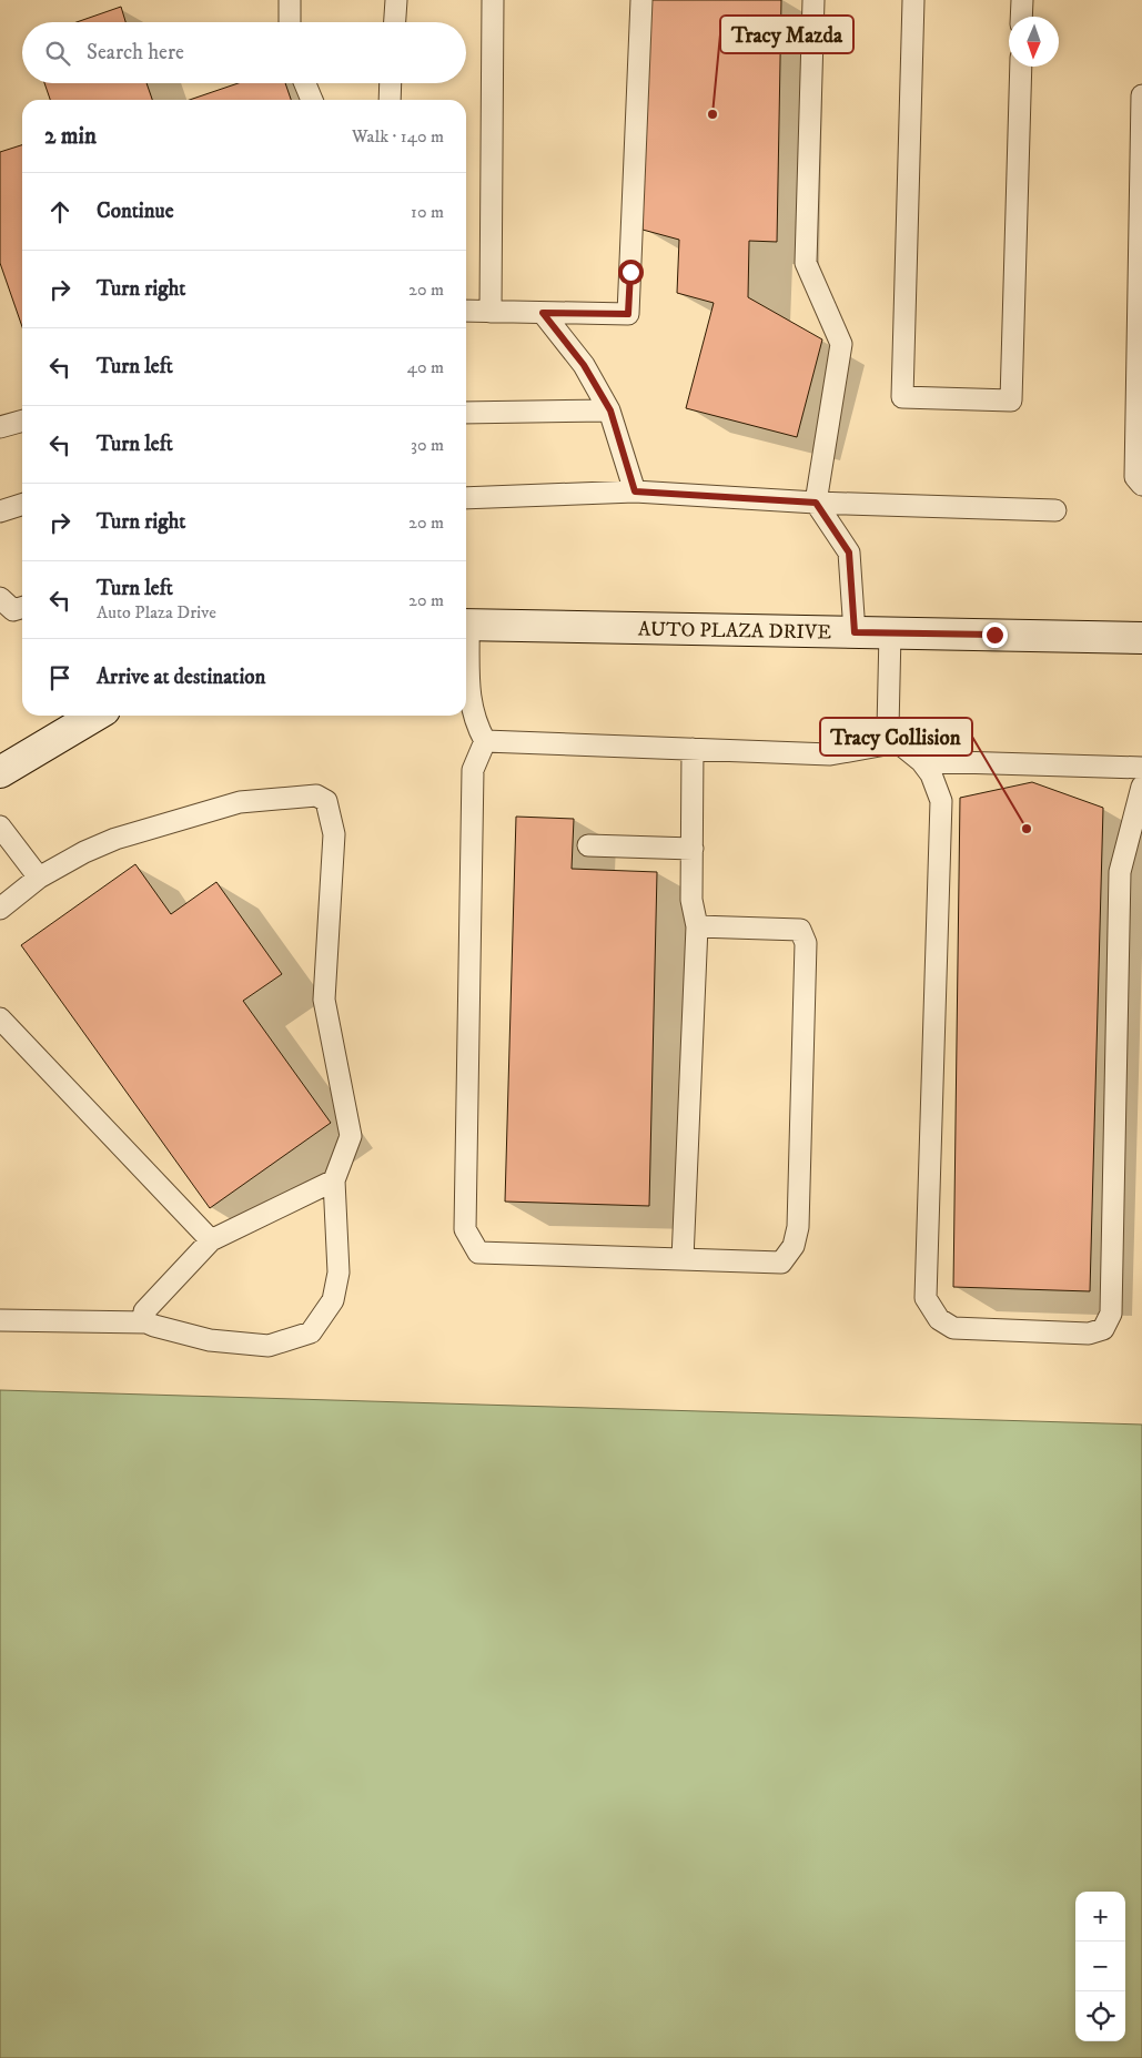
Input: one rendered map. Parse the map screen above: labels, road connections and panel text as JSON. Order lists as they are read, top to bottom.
{
  "streets": {
    "street": ["AUTO PLAZA DRIVE"]
  },
  "places": ["Tracy Mazda", "Tracy Collision"],
  "north": "bottom",
  "page": {
    "search": "Search here",
    "heading": ["2 min", "Walk · 140 m"],
    "list": [
      ["Continue", "10 m"],
      ["Turn right", "20 m"],
      ["Turn left", "40 m"],
      ["Turn left", "30 m"],
      ["Turn right", "20 m"],
      ["Turn left", "Auto Plaza Drive", "20 m"],
      "Arrive at destination"
    ],
    "map_buttons": ["+", "−"]
  }
}
